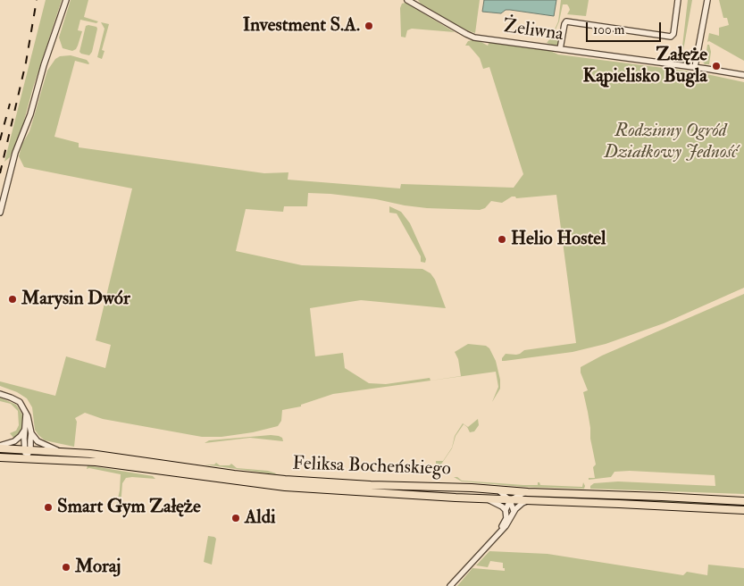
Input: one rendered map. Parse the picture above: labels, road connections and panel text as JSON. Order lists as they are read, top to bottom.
{
  "streets": {
    "main road": ["Feliksa Bocheńskiego"],
    "street": ["Żeliwna"]
  },
  "parks": ["Rodzinny Ogród Działkowy Jedność"],
  "places": [
    "Investment S.A.",
    "Załęże Kąpielisko Bugla",
    "Helio Hostel",
    "Marysin Dwór",
    "Smart Gym Załęże",
    "Aldi",
    "Moraj"
  ],
  "scale_bar": "100 m"
}
